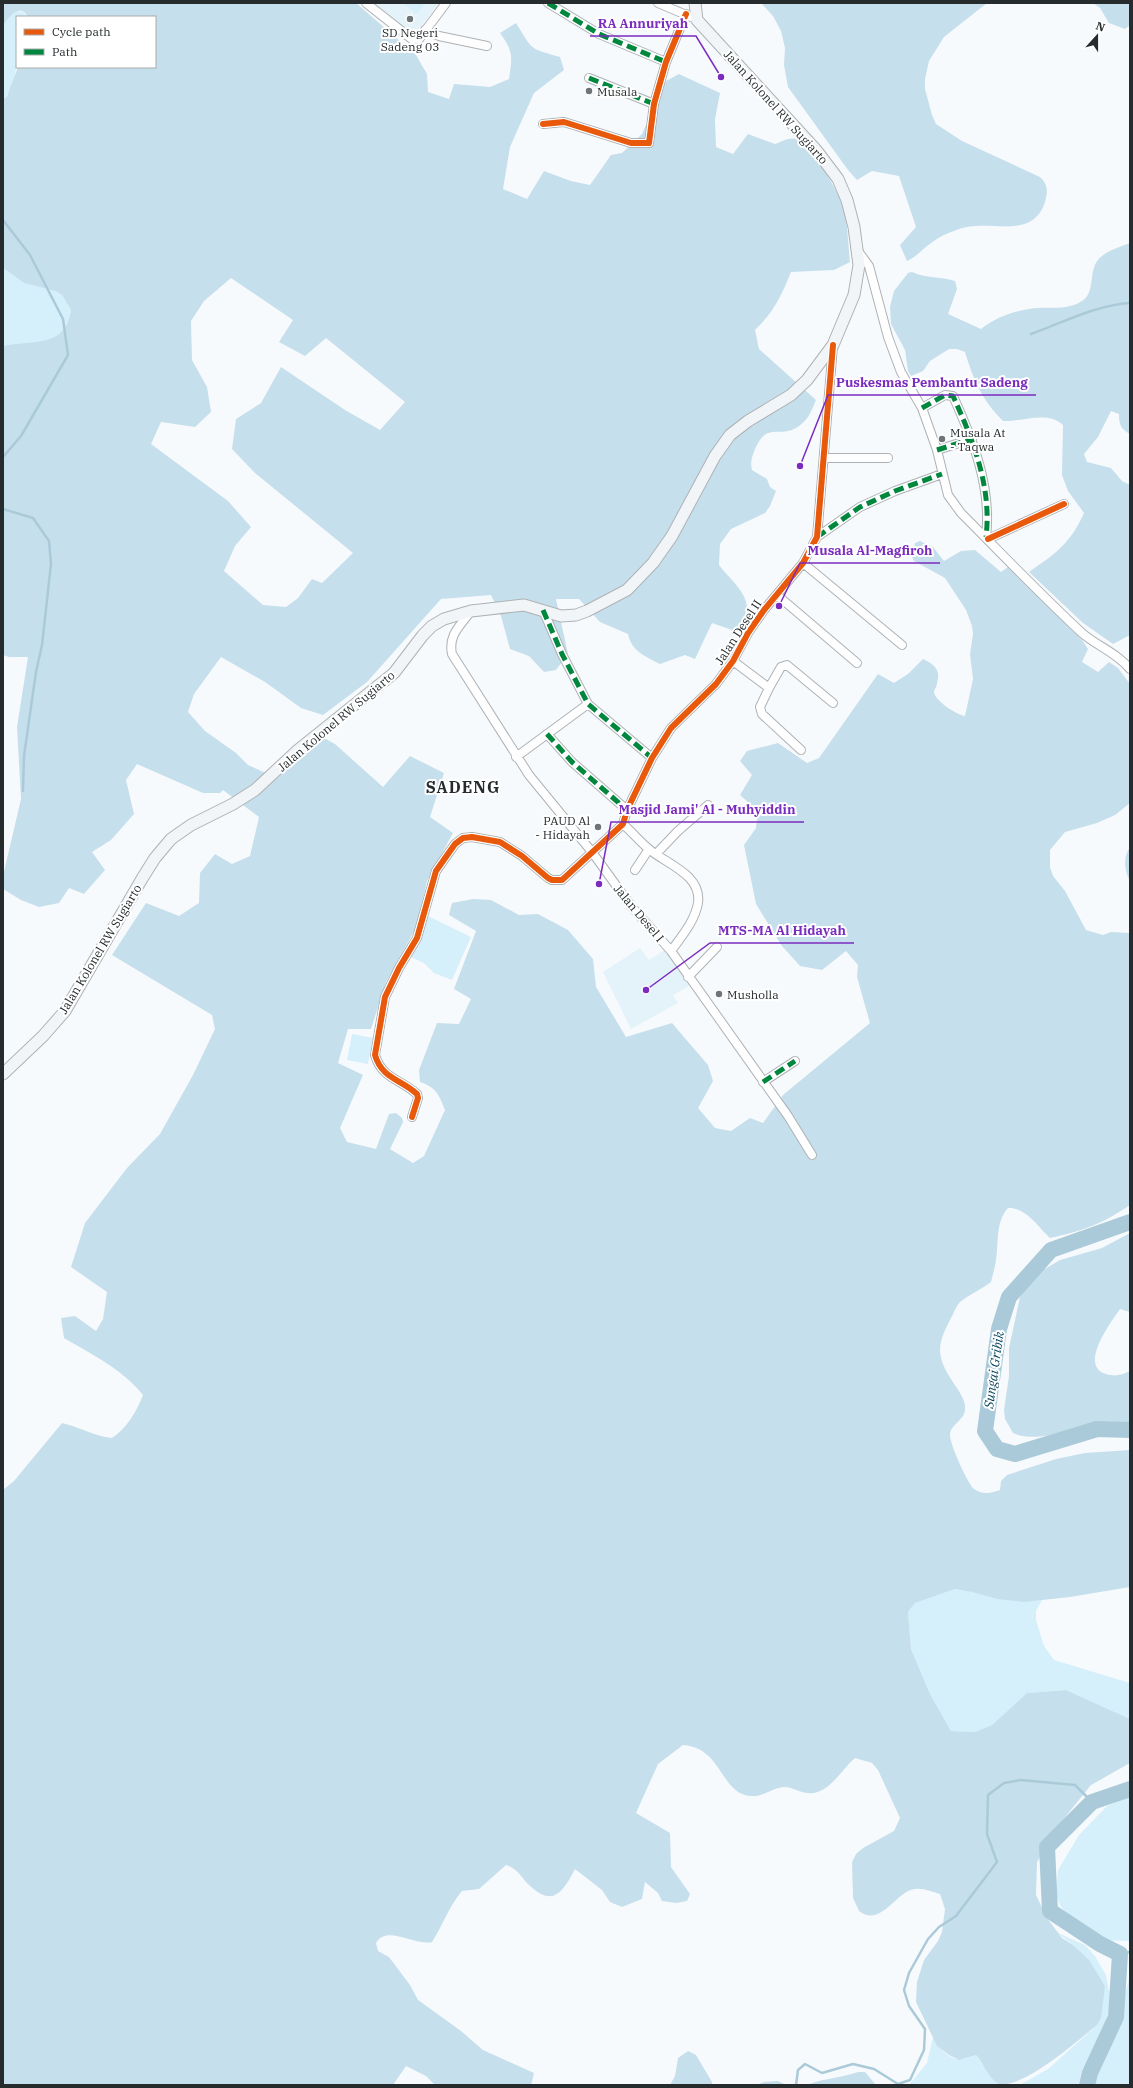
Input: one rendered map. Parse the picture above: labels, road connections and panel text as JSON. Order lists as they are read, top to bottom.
{
  "streets": {
    "main road": ["Jalan Kolonel RW Sugiarto"],
    "street": ["Jalan Desel II", "Jalan Desel I"]
  },
  "crossings": [
    ["Jalan Kolonel RW Sugiarto", "Jalan Desel II"],
    ["Jalan Kolonel RW Sugiarto", "Jalan Desel I"]
  ],
  "districts": ["SADENG"],
  "water": ["Sungai Gribik"],
  "places": [
    "SD Negeri Sadeng 03",
    "RA Annuriyah",
    "Musala",
    "Musala At - Taqwa",
    "Puskesmas Pembantu Sadeng",
    "Musala Al-Magfiroh",
    "PAUD Al - Hidayah",
    "Masjid Jami' Al - Muhyiddin",
    "MTS-MA Al Hidayah",
    "Musholla"
  ],
  "legend": ["Cycle path", "Path"],
  "north": "top"
}
